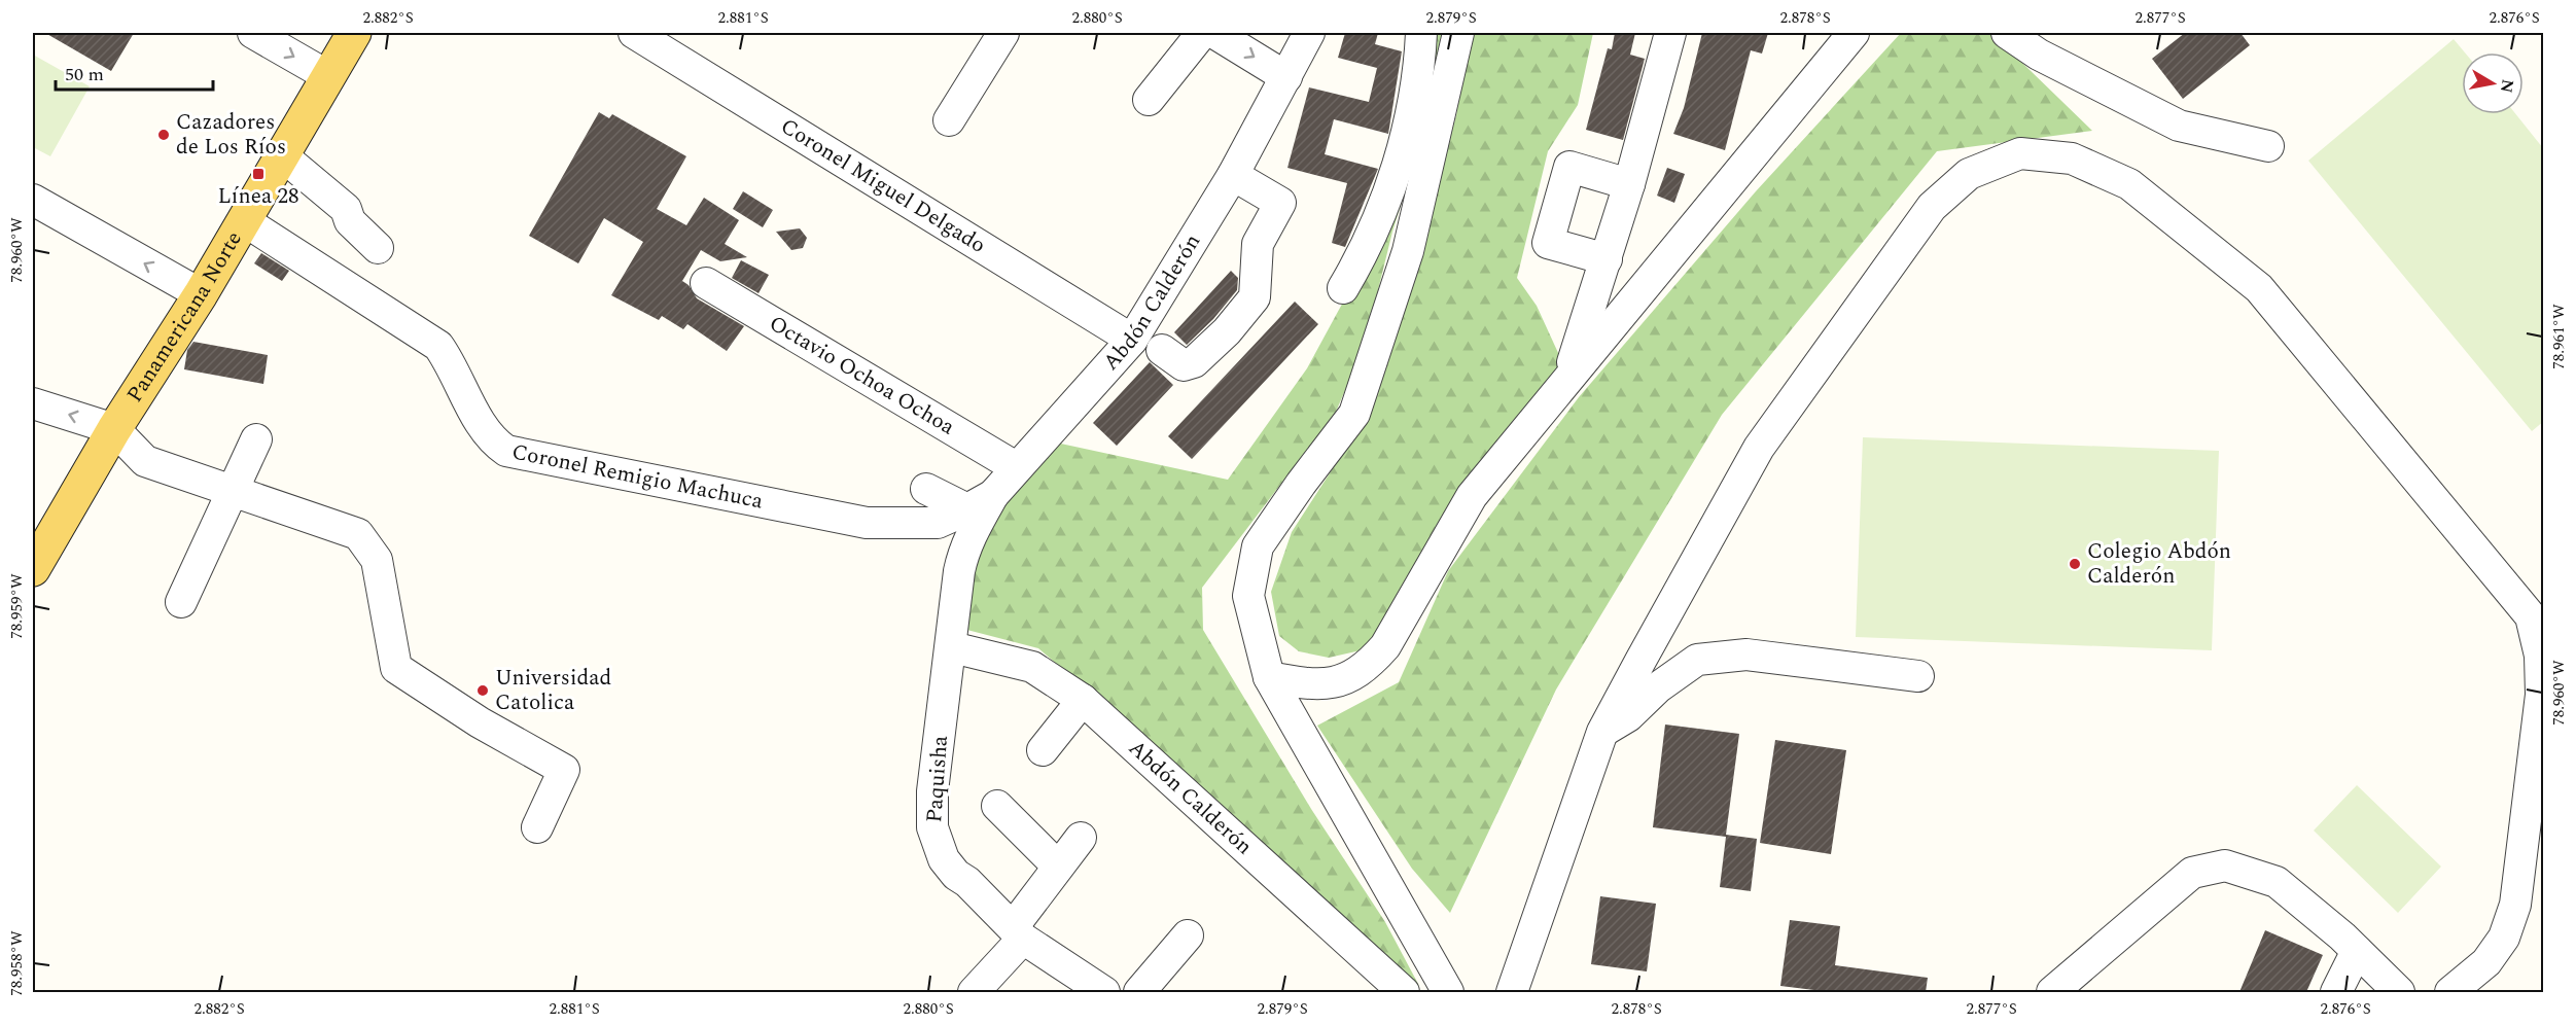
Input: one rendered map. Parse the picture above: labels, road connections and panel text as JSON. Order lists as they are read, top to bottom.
{
  "streets": {
    "main road": ["Panamericana Norte"],
    "street": [
      "Coronel Miguel Delgado",
      "Abdón Calderón",
      "Octavio Ochoa Ochoa",
      "Coronel Remigio Machuca",
      "Paquisha"
    ]
  },
  "crossings": [
    ["Coronel Miguel Delgado", "Abdón Calderón"],
    ["Abdón Calderón", "Octavio Ochoa Ochoa"],
    ["Abdón Calderón", "Coronel Remigio Machuca"],
    ["Abdón Calderón", "Paquisha"],
    ["Panamericana Norte", "Coronel Remigio Machuca"]
  ],
  "places": {
    "other": ["Cazadores de Los Ríos", "Colegio Abdón Calderón", "Universidad Catolica"],
    "transit": ["Línea 28"]
  },
  "scale_bar": "50 m",
  "north": "right",
  "coordinates": [
    "2.882°S",
    "2.881°S",
    "2.880°S",
    "2.879°S",
    "2.878°S",
    "2.877°S",
    "2.876°S",
    "78.960°W",
    "78.961°W",
    "78.959°W",
    "78.958°W"
  ]
}
